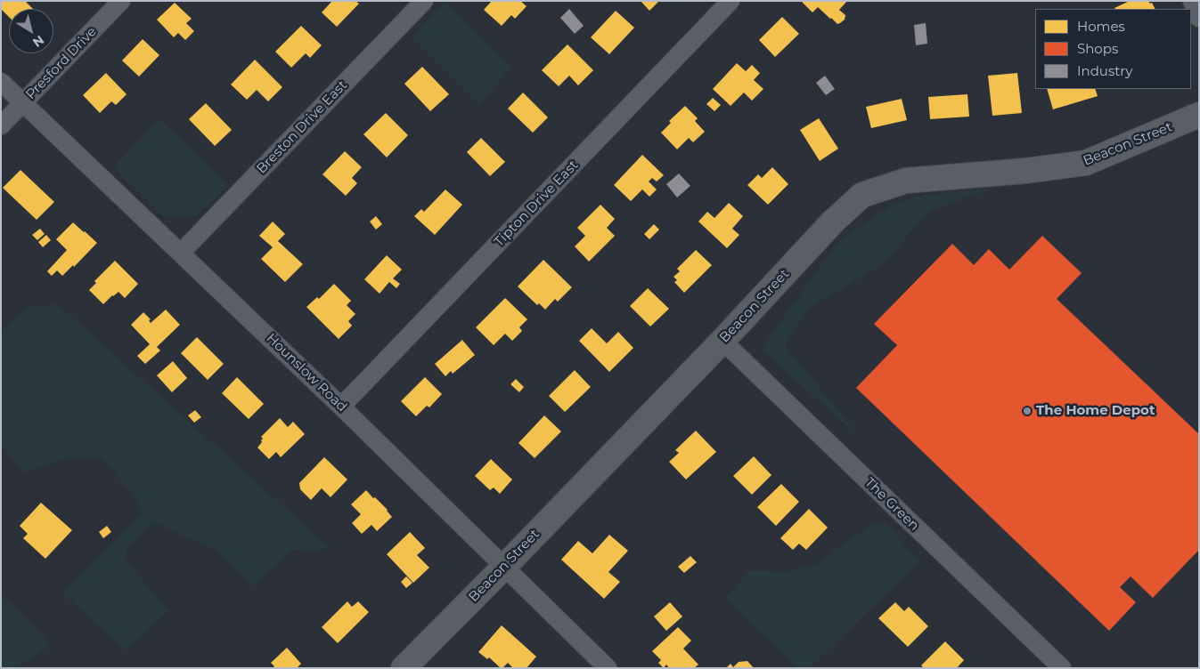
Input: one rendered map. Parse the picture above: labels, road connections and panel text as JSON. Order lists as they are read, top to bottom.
{
  "streets": {
    "street": [
      "Presford Drive",
      "Breston Drive East",
      "Beacon Street",
      "Tipton Drive East",
      "Hounslow Road",
      "The Green"
    ]
  },
  "crossings": [
    ["Presford Drive", "Hounslow Road"],
    ["Breston Drive East", "Hounslow Road"],
    ["Beacon Street", "Hounslow Road"],
    ["Beacon Street", "The Green"],
    ["Tipton Drive East", "Hounslow Road"]
  ],
  "places": ["The Home Depot"],
  "legend": ["Homes", "Shops", "Industry"],
  "north": "bottom right"
}
